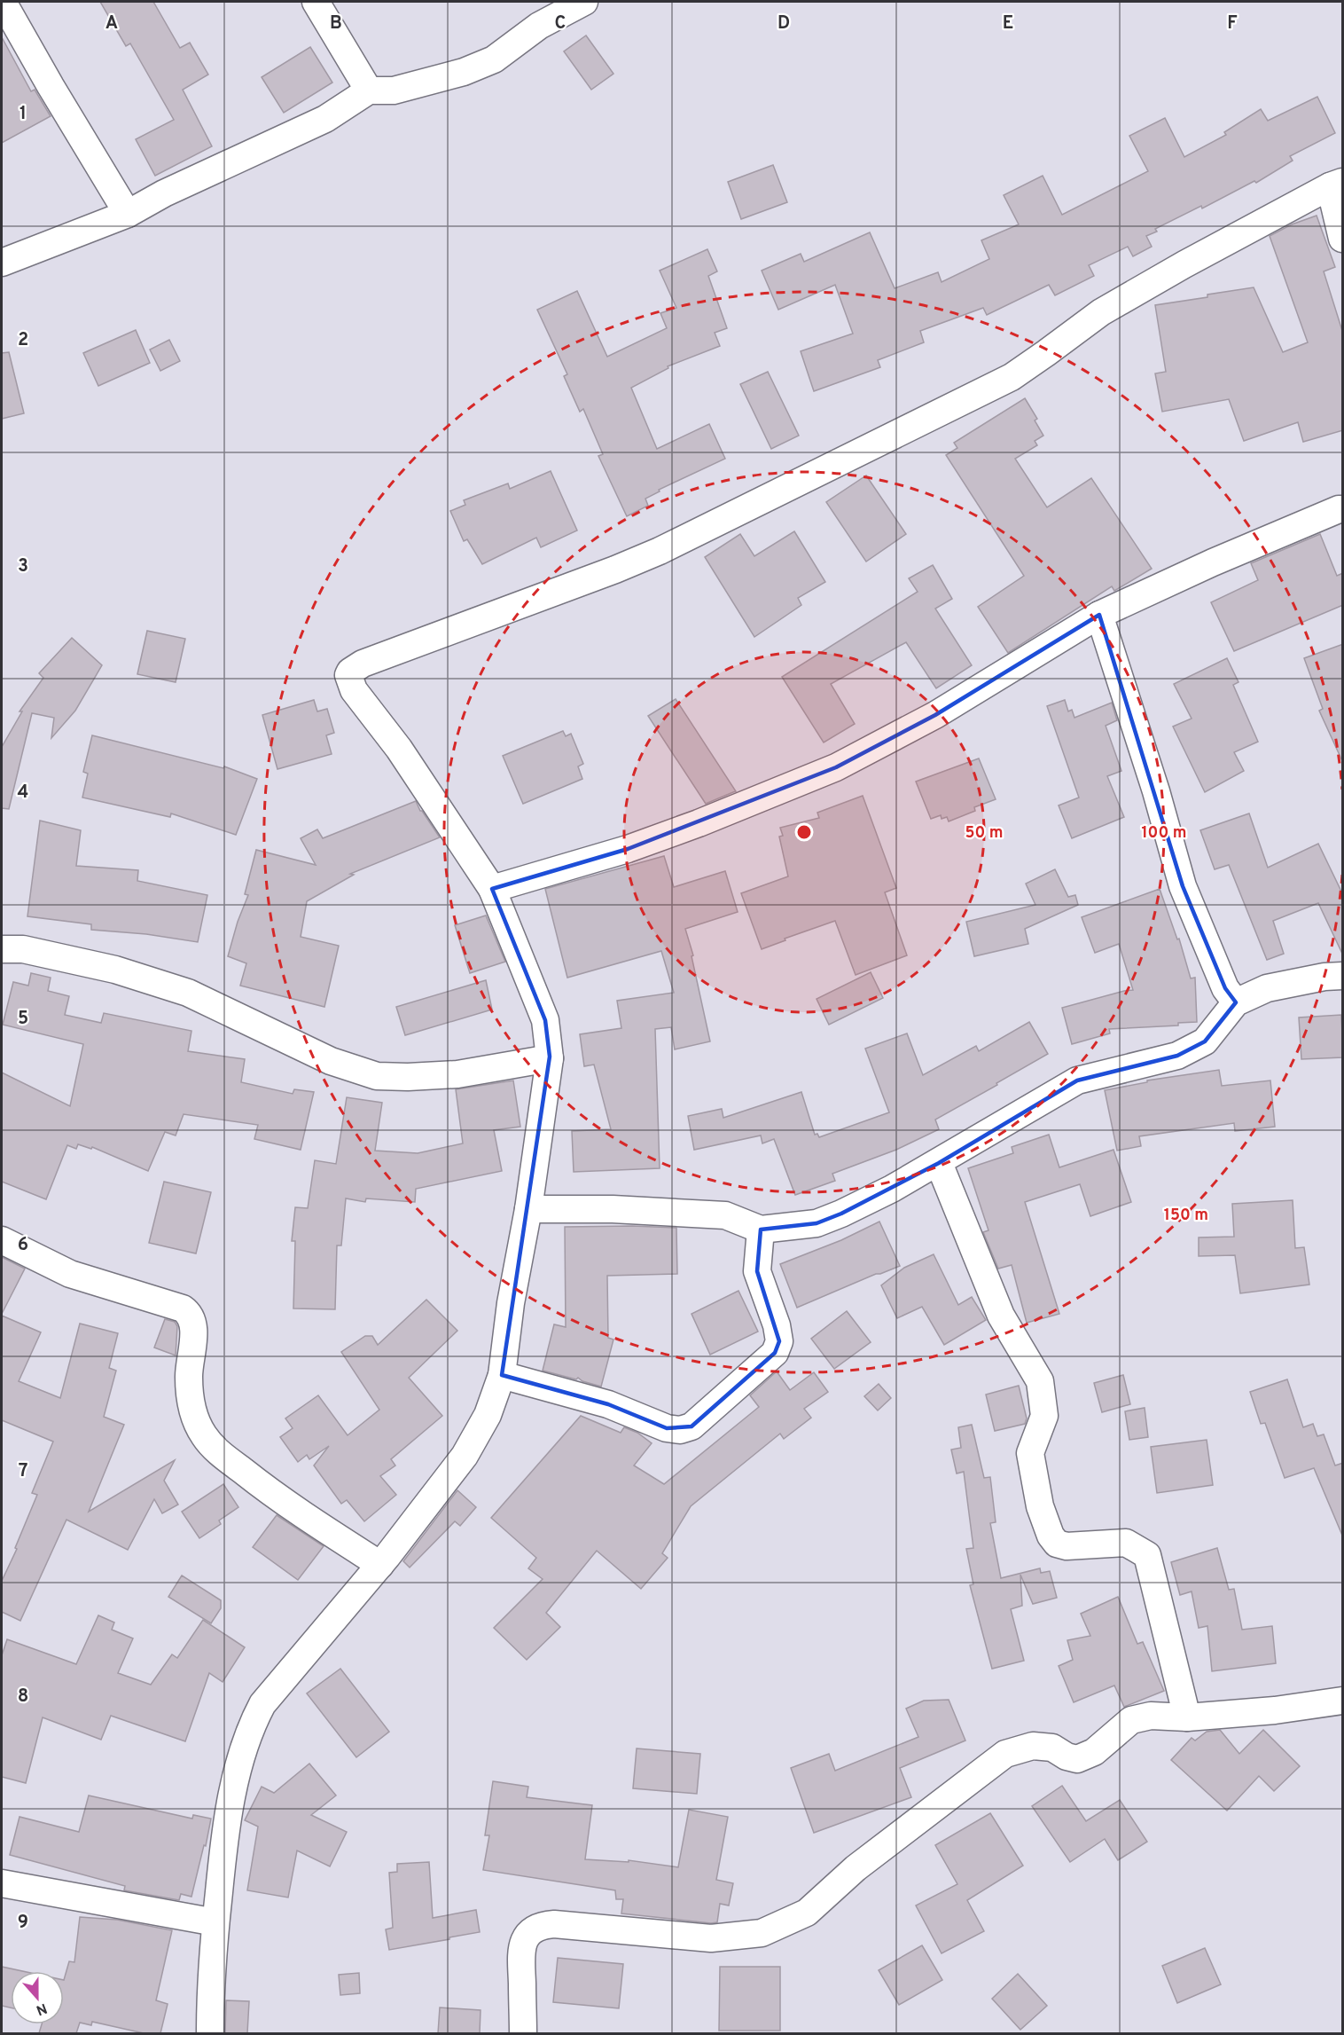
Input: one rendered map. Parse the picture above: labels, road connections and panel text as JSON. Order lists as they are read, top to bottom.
{
  "north": "bottom",
  "grid": {
    "columns": [
      "A",
      "B",
      "C",
      "D",
      "E",
      "F"
    ],
    "rows": [
      "1",
      "2",
      "3",
      "4",
      "5",
      "6",
      "7",
      "8",
      "9"
    ]
  },
  "rings": ["50 m", "100 m", "150 m"]
}
